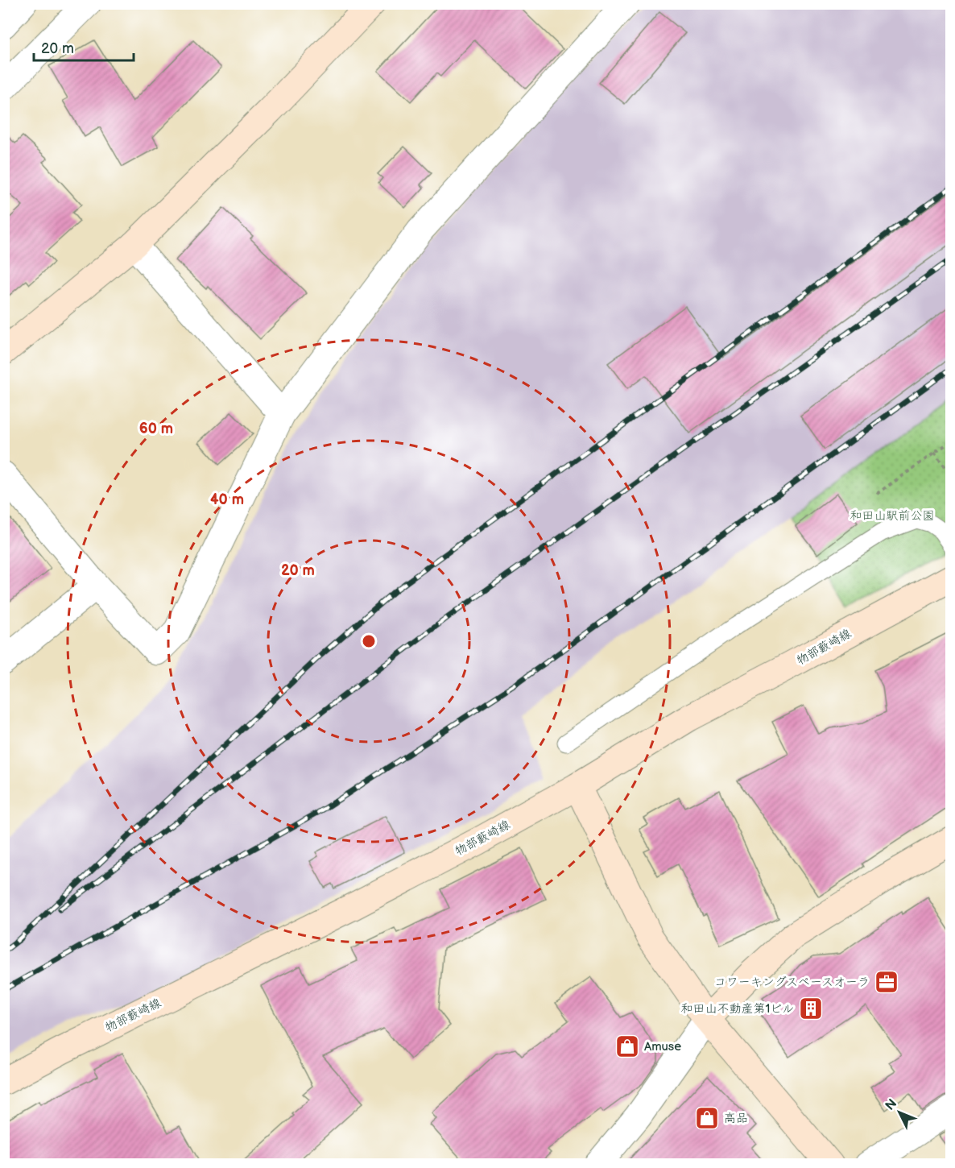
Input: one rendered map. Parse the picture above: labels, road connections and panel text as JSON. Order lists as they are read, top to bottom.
{
  "streets": {
    "street": ["物部藪崎線"]
  },
  "parks": ["和田山駅前公園"],
  "places": {
    "office": ["コワーキングスペースオーラ"],
    "building": ["和田山不動産第1ビル"],
    "shop": ["Amuse", "高品"]
  },
  "scale_bar": "20 m",
  "north": "top left",
  "rings": ["60 m", "40 m", "20 m"]
}
